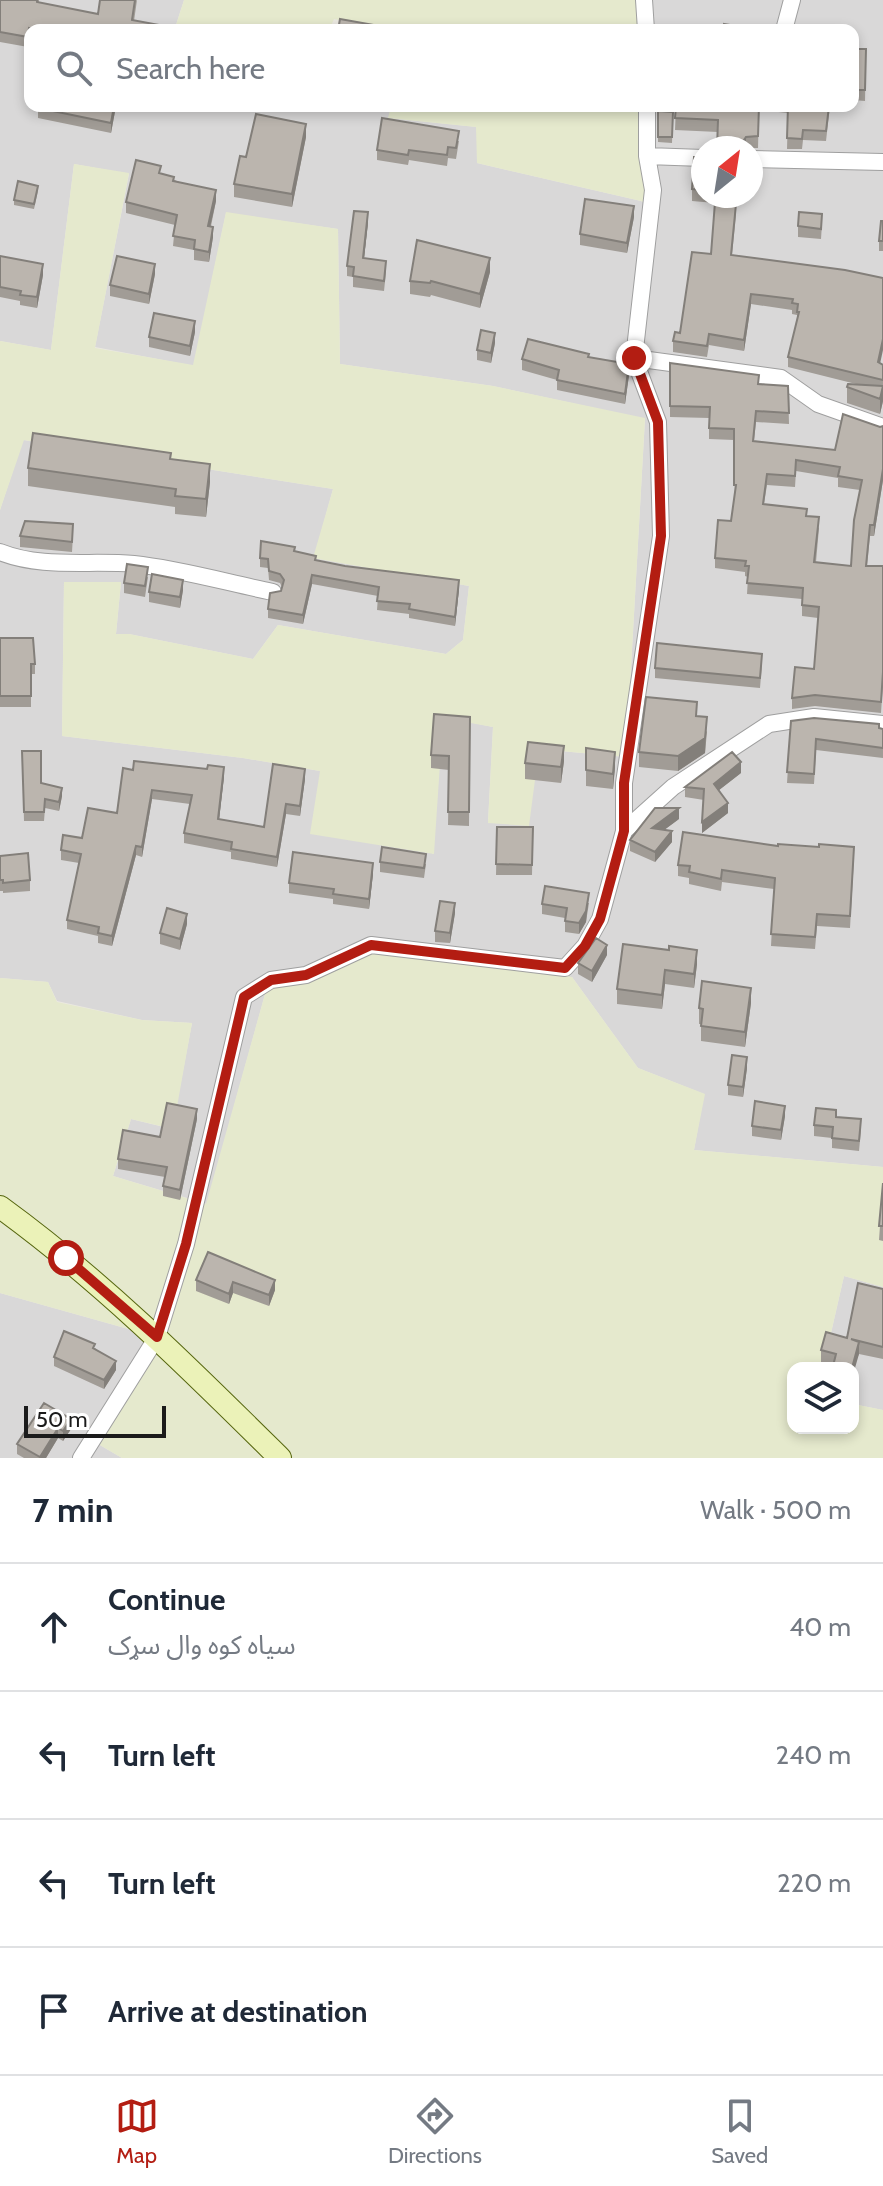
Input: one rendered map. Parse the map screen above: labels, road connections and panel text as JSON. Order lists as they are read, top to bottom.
{
  "scale_bar": "50 m",
  "north": "top right",
  "page": {
    "search": "Search here",
    "scale": "50 m",
    "heading": ["7 min", "Walk · 500 m"],
    "list": [
      ["Continue", "سیاه کوه وال سړک", "40 m"],
      ["Turn left", "240 m"],
      ["Turn left", "220 m"],
      "Arrive at destination"
    ],
    "nav": ["Map", "Directions", "Saved"]
  }
}
